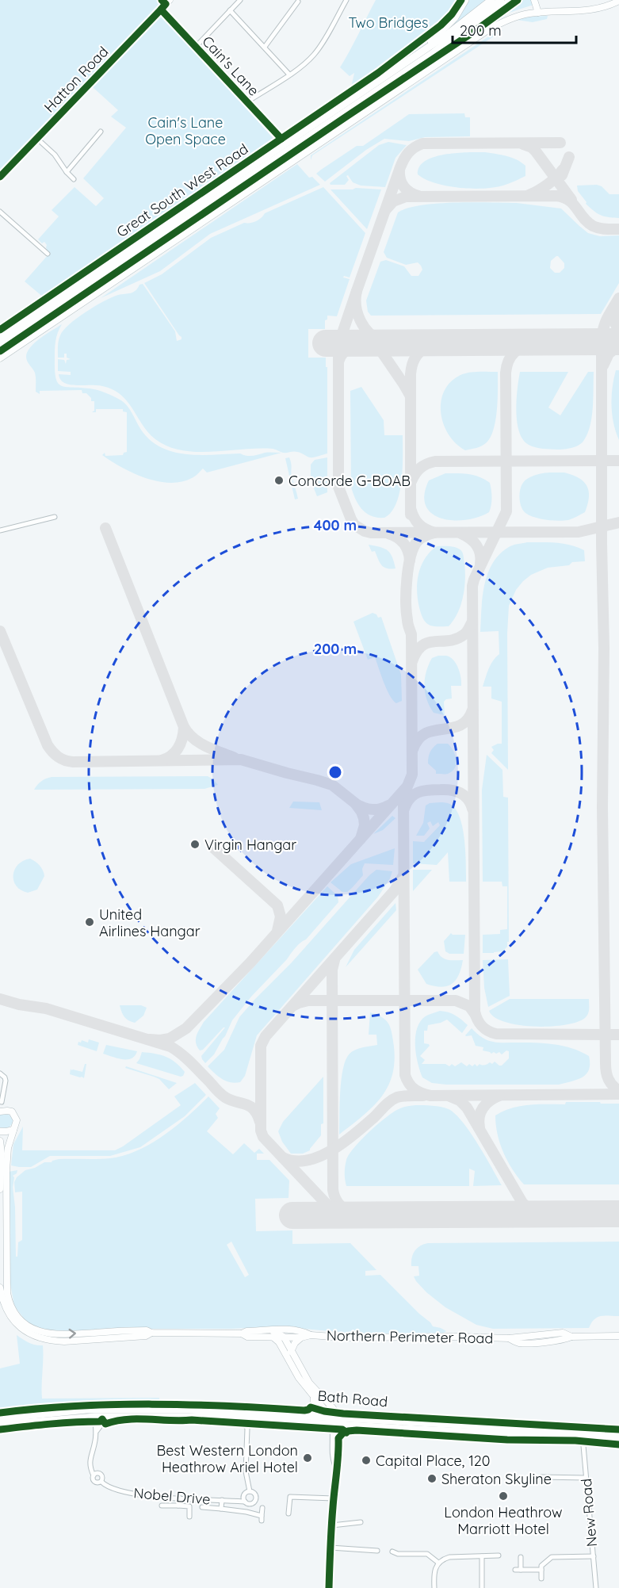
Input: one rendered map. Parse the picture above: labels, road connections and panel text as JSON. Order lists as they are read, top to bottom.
{
  "streets": {
    "highway": ["Great South West Road", "Bath Road"],
    "street": [
      "Cain's Lane",
      "Hatton Road",
      "Northern Perimeter Road",
      "Nobel Drive",
      "New Road"
    ]
  },
  "crossings": [
    ["Cain's Lane", "Hatton Road"],
    ["Bath Road", "New Road"]
  ],
  "parks": ["Two Bridges", "Cain's Lane Open Space"],
  "places": [
    "Concorde G-BOAB",
    "Virgin Hangar",
    "United Airlines Hangar",
    "Best Western London Heathrow Ariel Hotel",
    "Capital Place, 120",
    "Sheraton Skyline",
    "London Heathrow Marriott Hotel"
  ],
  "scale_bar": "200 m",
  "rings": ["400 m", "200 m"]
}
